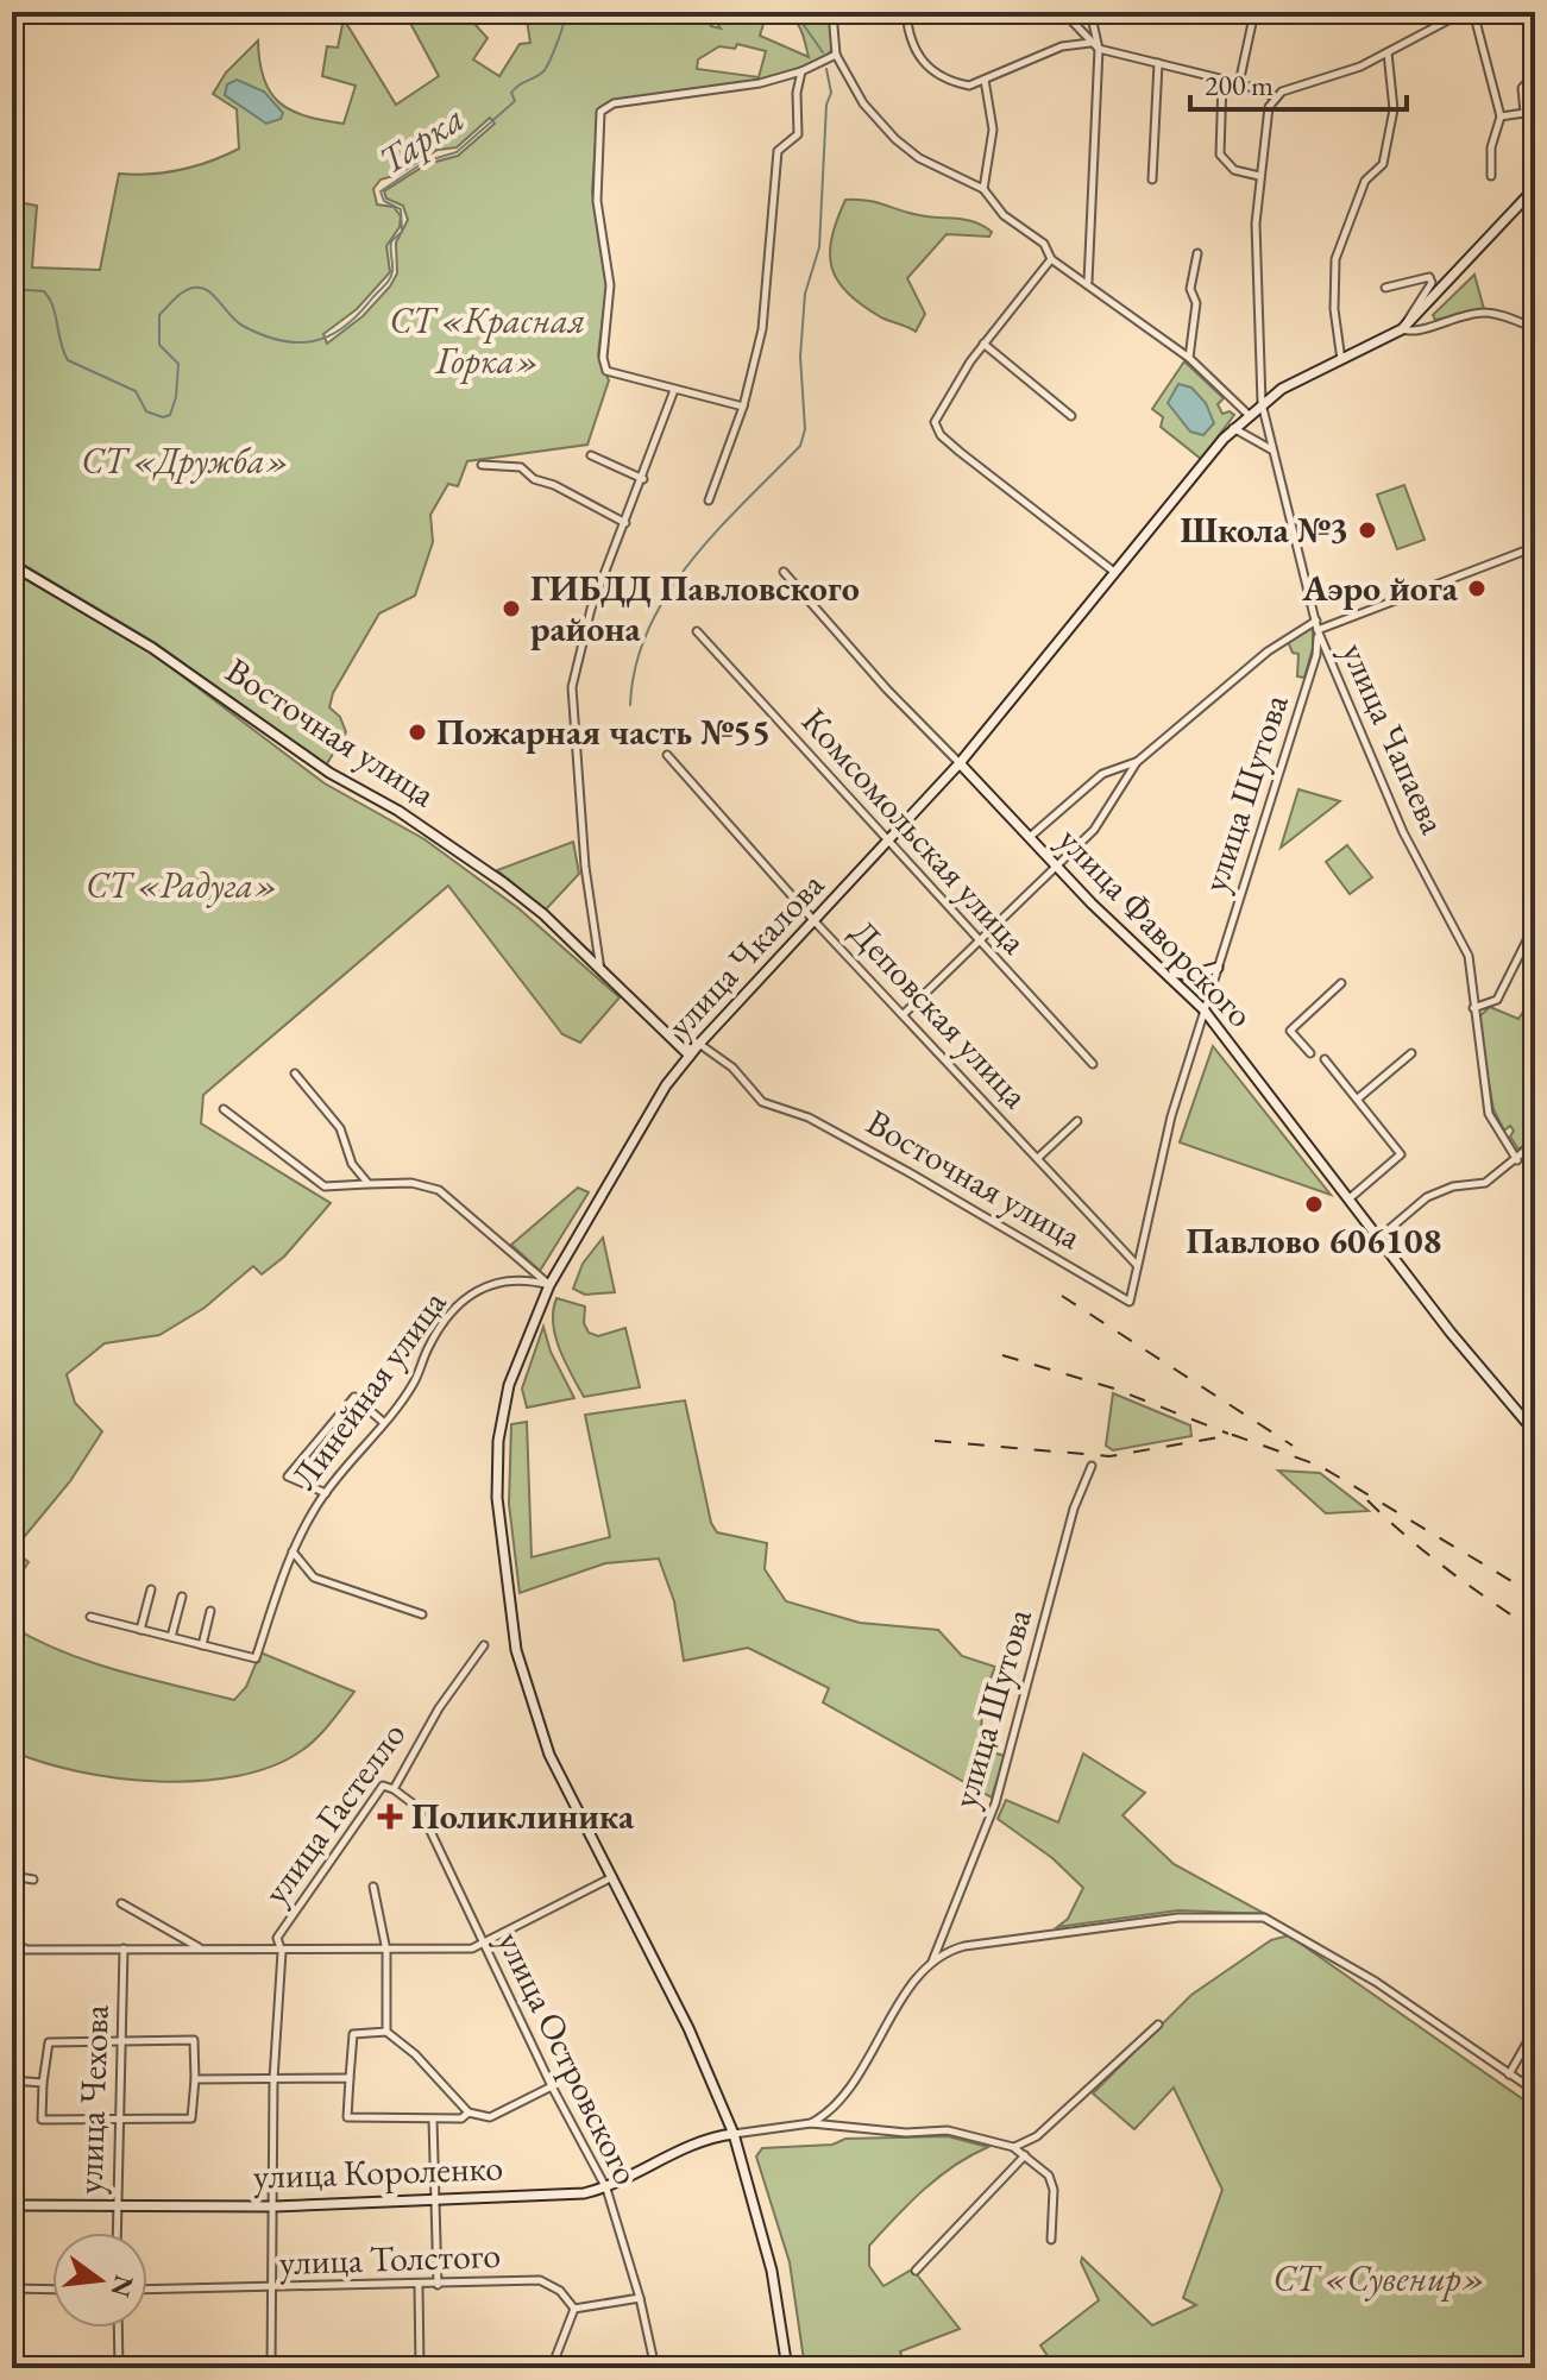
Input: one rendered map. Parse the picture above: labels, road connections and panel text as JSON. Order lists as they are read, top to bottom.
{
  "streets": {
    "main road": [
      "Восточная улица",
      "улица Фаворского",
      "улица Чкалова",
      "улица Короленко"
    ],
    "street": [
      "улица Чапаева",
      "улица Шутова",
      "Комсомольская улица",
      "Деповская улица",
      "Линейная улица",
      "улица Гастелло",
      "улица Островского",
      "улица Чехова",
      "улица Толстого"
    ]
  },
  "crossings": [
    ["Восточная улица", "улица Шутова"],
    ["Восточная улица", "улица Чкалова"],
    ["улица Чапаева", "улица Шутова"],
    ["улица Чапаева", "улица Чкалова"],
    ["улица Шутова", "улица Фаворского"],
    ["улица Шутова", "Деповская улица"],
    ["Комсомольская улица", "улица Чкалова"],
    ["улица Фаворского", "улица Чкалова"],
    ["улица Чкалова", "Деповская улица"],
    ["улица Чкалова", "Линейная улица"],
    ["улица Чкалова", "улица Короленко"],
    ["улица Гастелло", "улица Островского"],
    ["улица Гастелло", "улица Короленко"],
    ["улица Гастелло", "улица Толстого"],
    ["улица Островского", "улица Короленко"],
    ["улица Чехова", "улица Короленко"]
  ],
  "water": ["Тарка"],
  "parks": [
    "СТ «Красная Горка»",
    "СТ «Дружба»",
    "СТ «Радуга»",
    "СТ «Сувенир»"
  ],
  "places": {
    "other": [
      "Школа №3",
      "Аэро йога",
      "ГИБДД Павловского района",
      "Пожарная часть №55",
      "Павлово 606108"
    ],
    "health": ["Поликлиника"]
  },
  "scale_bar": "200 m",
  "north": "right"
}
